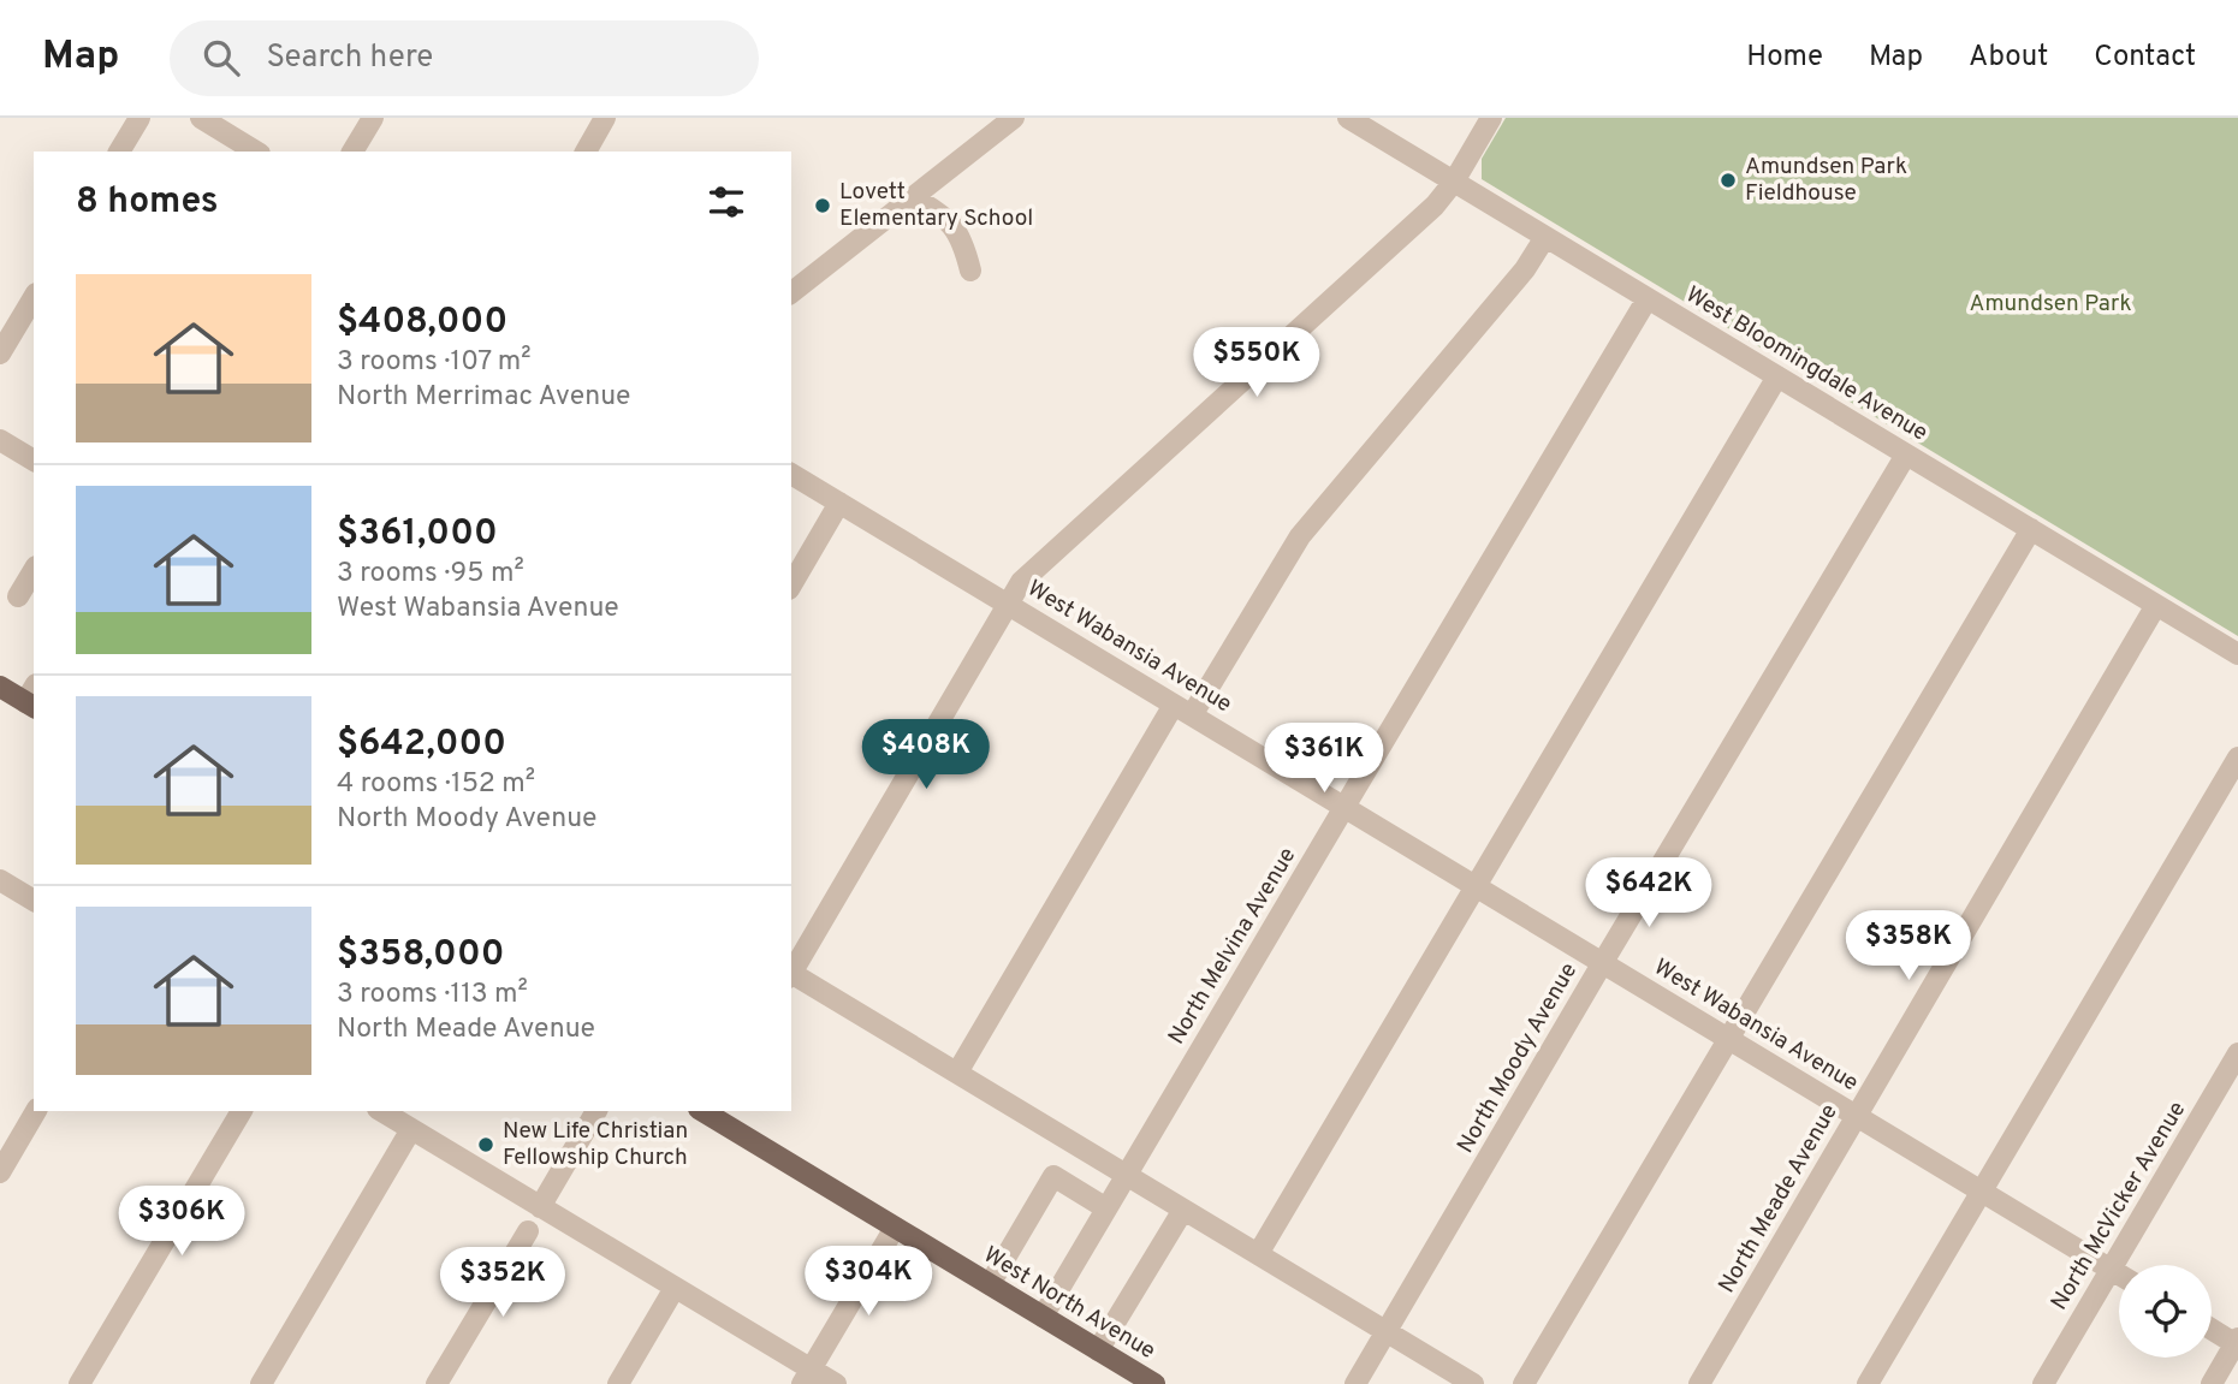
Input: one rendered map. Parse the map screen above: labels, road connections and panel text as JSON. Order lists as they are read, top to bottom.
{
  "streets": {
    "main road": ["West North Avenue"],
    "street": [
      "West Bloomingdale Avenue",
      "West Wabansia Avenue",
      "North Melvina Avenue",
      "North Moody Avenue",
      "North Meade Avenue",
      "North McVicker Avenue"
    ]
  },
  "crossings": [
    ["West Bloomingdale Avenue", "North Melvina Avenue"],
    ["West Bloomingdale Avenue", "North Moody Avenue"],
    ["West Bloomingdale Avenue", "North Meade Avenue"],
    ["West Wabansia Avenue", "North Melvina Avenue"],
    ["West Wabansia Avenue", "North Moody Avenue"],
    ["West Wabansia Avenue", "North Meade Avenue"],
    ["West Wabansia Avenue", "North McVicker Avenue"],
    ["North Melvina Avenue", "West North Avenue"]
  ],
  "parks": ["Amundsen Park"],
  "places": ["Amundsen Park Fieldhouse", "Lovett Elementary School", "New Life Christian Fellowship Church"],
  "page": {
    "header": "Map",
    "search": "Search here",
    "nav": [
      "Home",
      "Map",
      "About",
      "Contact"
    ],
    "heading": "8 homes",
    "list": [
      {
        "name": "$408,000",
        "note": "3 rooms · 107 m² · North Merrimac Avenue"
      },
      {
        "name": "$361,000",
        "note": "3 rooms · 95 m² · West Wabansia Avenue"
      },
      {
        "name": "$642,000",
        "note": "4 rooms · 152 m² · North Moody Avenue"
      },
      {
        "name": "$358,000",
        "note": "3 rooms · 113 m² · North Meade Avenue"
      }
    ],
    "price": [
      "$550K",
      "$408K",
      "$361K",
      "$642K",
      "$358K",
      "$306K",
      "$304K",
      "$352K"
    ]
  }
}
